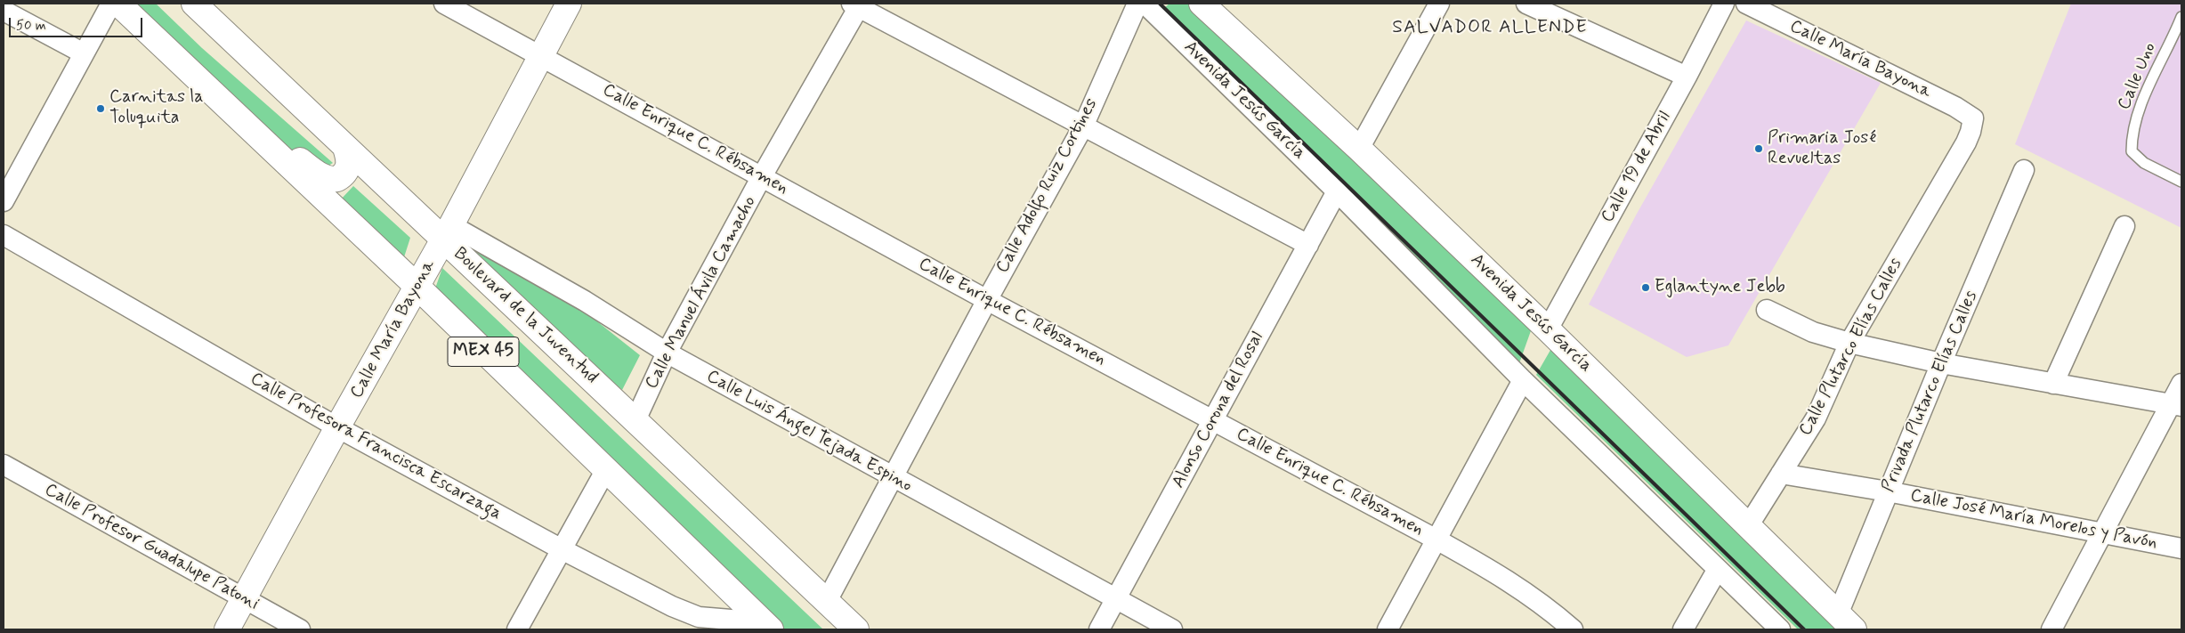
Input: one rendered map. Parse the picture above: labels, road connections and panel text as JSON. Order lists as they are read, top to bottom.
{
  "streets": {
    "main road": [
      "Calle María Bayona",
      "Avenida Jesús García",
      "Boulevard de la Juventud",
      "MEX 45"
    ],
    "street": [
      "Calle Enrique C. Rébsamen",
      "Calle 19 de Abril",
      "Calle Adolfo Ruiz Cortines",
      "Calle Manuel Ávila Camacho",
      "Calle Plutarco Elías Calles",
      "Privada Plutarco Elías Calles",
      "Alonso Corona del Rosal",
      "Calle Luis Ángel Tejada Espino",
      "Calle Profesora Francisca Escarzaga",
      "Calle José María Morelos y Pavón",
      "Calle Profesor Guadalupe Patoni"
    ],
    "lane": ["Calle Uno"]
  },
  "crossings": [
    ["Calle María Bayona", "Calle Enrique C. Rébsamen"],
    ["Calle María Bayona", "Boulevard de la Juventud"],
    ["Calle María Bayona", "Calle Plutarco Elías Calles"],
    ["Calle María Bayona", "MEX 45"],
    ["Calle María Bayona", "Calle Luis Ángel Tejada Espino"],
    ["Calle María Bayona", "Calle Profesora Francisca Escarzaga"],
    ["Calle María Bayona", "Calle Profesor Guadalupe Patoni"],
    ["Avenida Jesús García", "Calle 19 de Abril"],
    ["Avenida Jesús García", "Calle Plutarco Elías Calles"],
    ["Avenida Jesús García", "Privada Plutarco Elías Calles"],
    ["Avenida Jesús García", "Alonso Corona del Rosal"],
    ["Calle Enrique C. Rébsamen", "Calle Adolfo Ruiz Cortines"],
    ["Calle Enrique C. Rébsamen", "Calle Manuel Ávila Camacho"],
    ["Calle Enrique C. Rébsamen", "Alonso Corona del Rosal"],
    ["Calle Adolfo Ruiz Cortines", "Boulevard de la Juventud"],
    ["Calle Adolfo Ruiz Cortines", "Calle Luis Ángel Tejada Espino"],
    ["Calle Manuel Ávila Camacho", "Boulevard de la Juventud"],
    ["Calle Manuel Ávila Camacho", "Calle Luis Ángel Tejada Espino"],
    ["Boulevard de la Juventud", "Calle Luis Ángel Tejada Espino"],
    ["Calle Plutarco Elías Calles", "Calle José María Morelos y Pavón"],
    ["MEX 45", "Calle Profesora Francisca Escarzaga"],
    ["Privada Plutarco Elías Calles", "Calle José María Morelos y Pavón"],
    ["Alonso Corona del Rosal", "Calle Luis Ángel Tejada Espino"]
  ],
  "districts": ["SALVADOR ALLENDE"],
  "places": ["Carnitas la Toluquita", "Primaria José Revueltas", "Eglantyne Jebb"],
  "scale_bar": "50 m"
}
